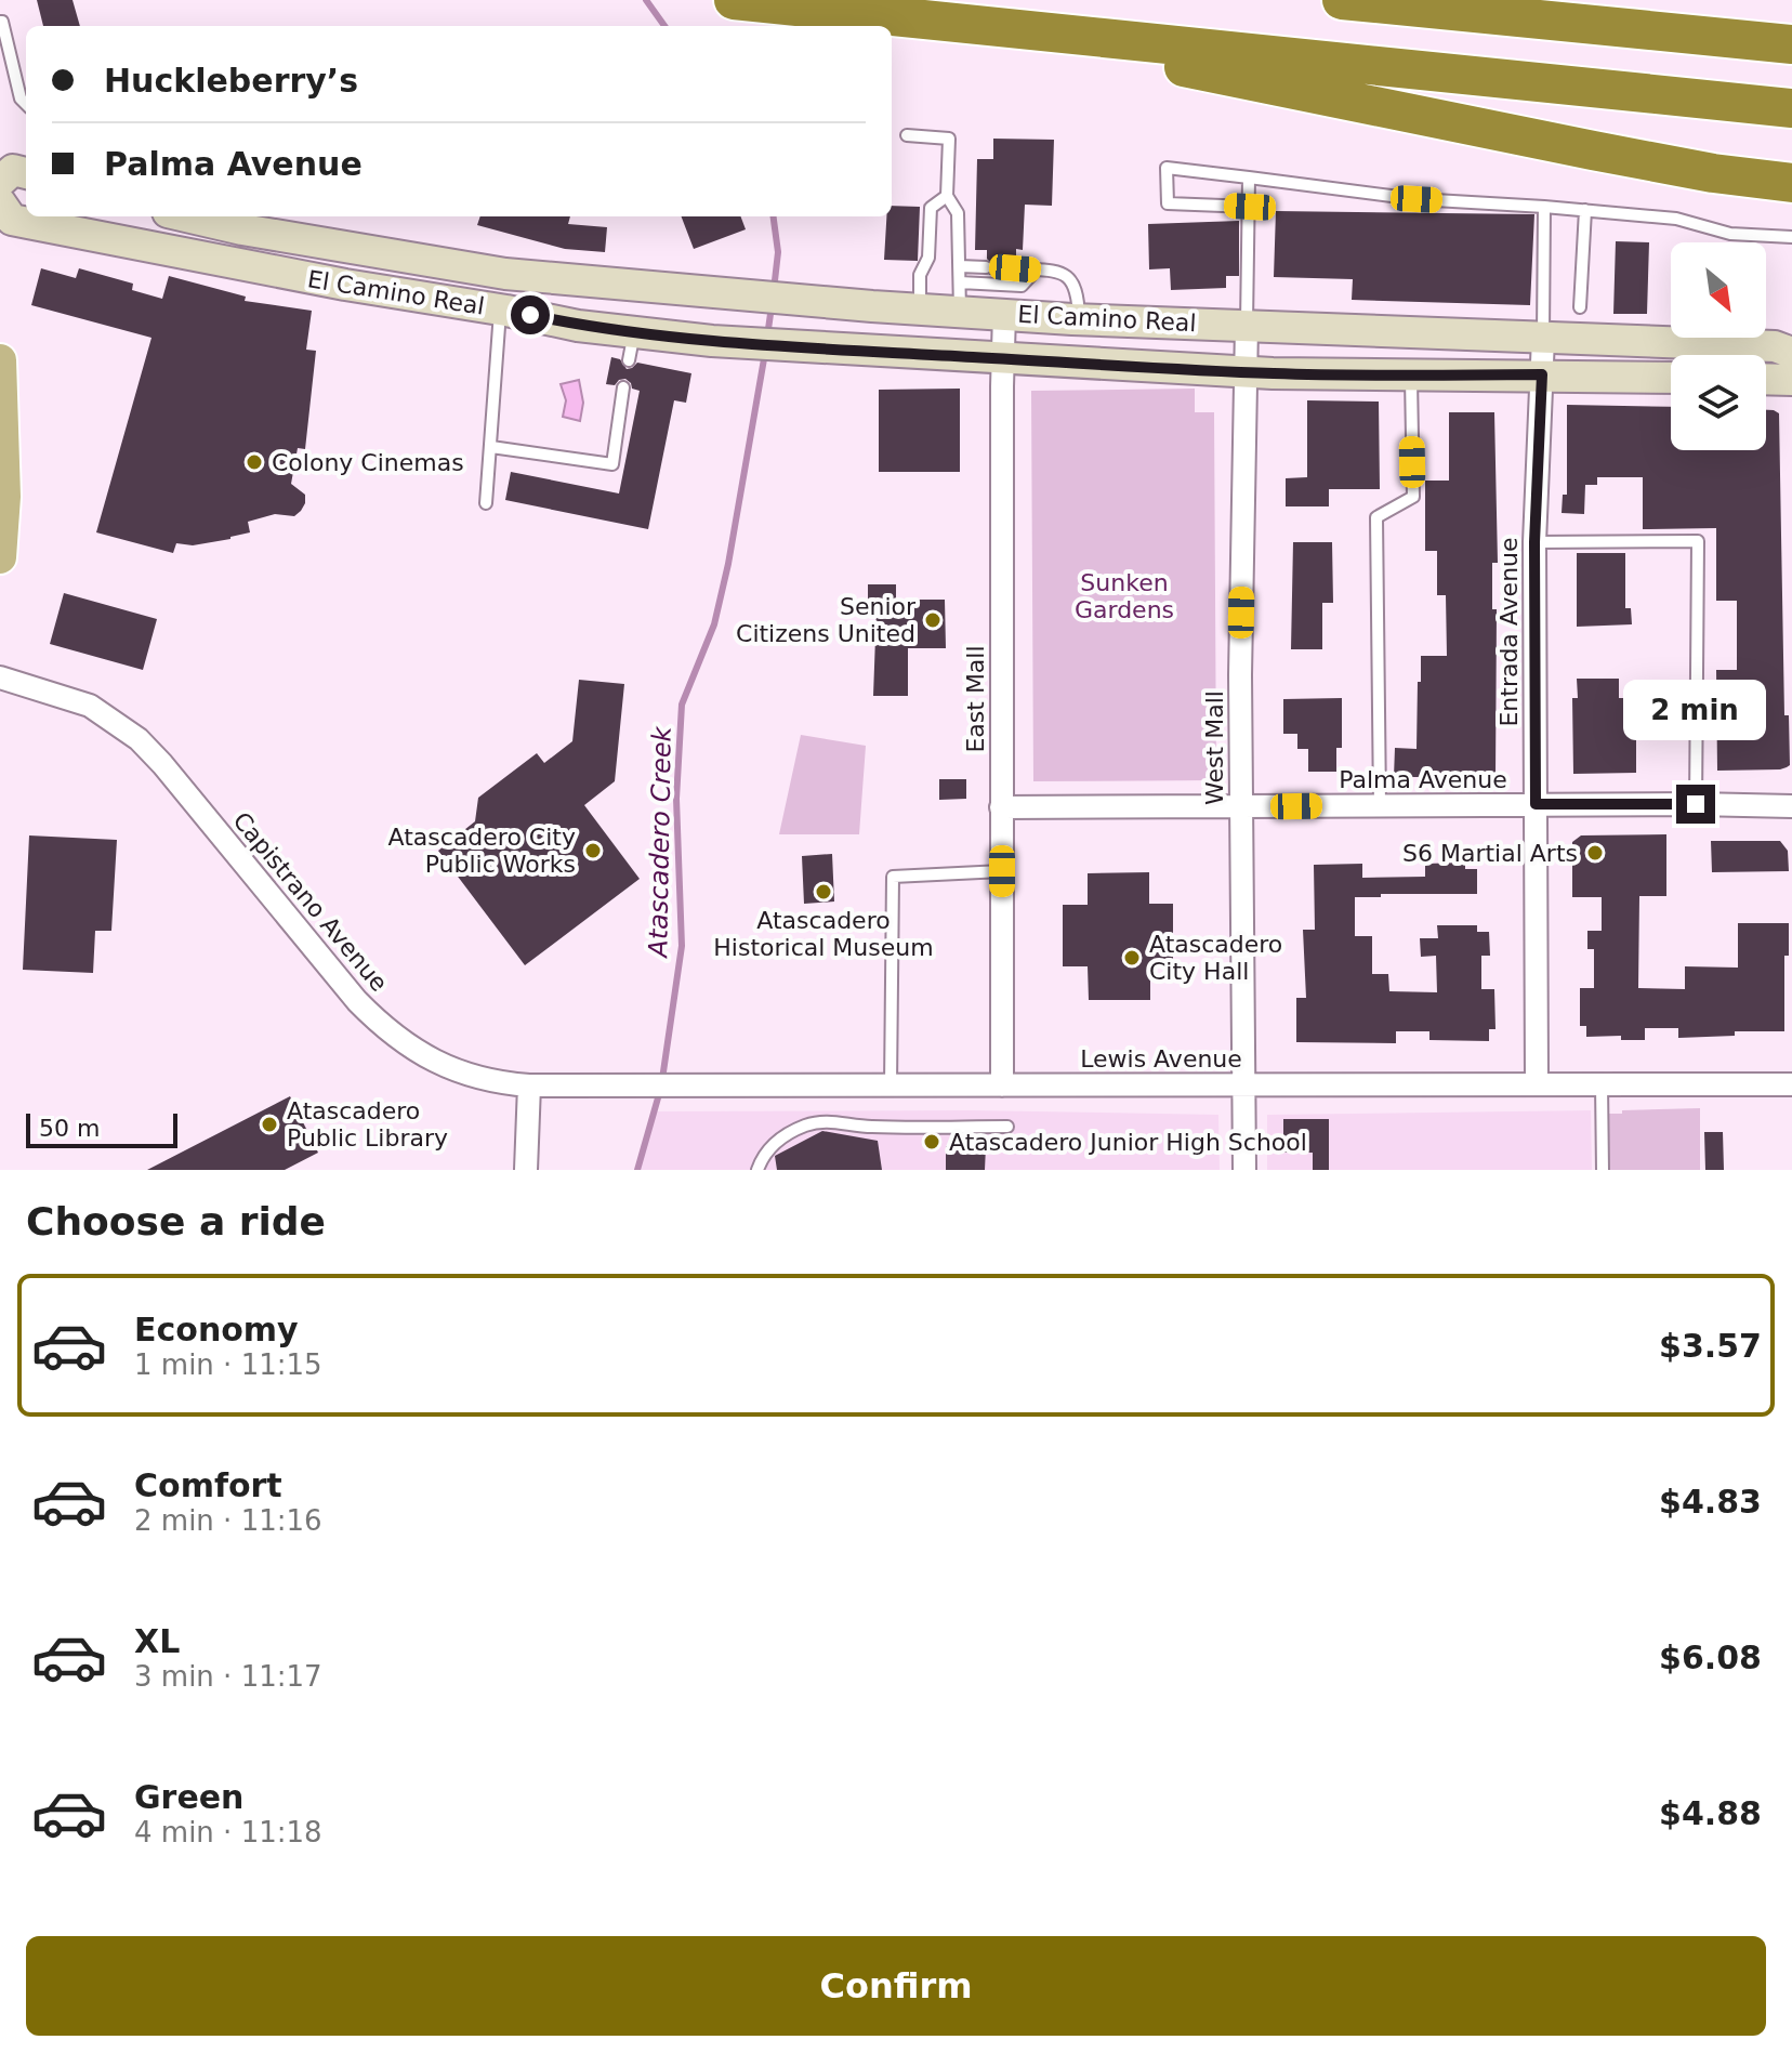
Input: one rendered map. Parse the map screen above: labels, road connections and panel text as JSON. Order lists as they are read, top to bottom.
{
  "streets": {
    "main road": ["El Camino Real"],
    "street": [
      "Entrada Avenue",
      "East Mall",
      "West Mall",
      "Palma Avenue",
      "Capistrano Avenue",
      "Lewis Avenue"
    ]
  },
  "crossings": [
    ["El Camino Real", "Entrada Avenue"],
    ["El Camino Real", "East Mall"],
    ["El Camino Real", "West Mall"],
    ["Entrada Avenue", "Palma Avenue"],
    ["Entrada Avenue", "Lewis Avenue"],
    ["East Mall", "Palma Avenue"],
    ["East Mall", "Lewis Avenue"],
    ["West Mall", "Palma Avenue"],
    ["West Mall", "Lewis Avenue"],
    ["Capistrano Avenue", "Lewis Avenue"]
  ],
  "water": ["Atascadero Creek"],
  "parks": ["Sunken Gardens"],
  "places": [
    "Colony Cinemas",
    "Senior Citizens United",
    "Atascadero City Public Works",
    "S6 Martial Arts",
    "Atascadero Historical Museum",
    "Atascadero City Hall",
    "Atascadero Public Library",
    "Atascadero Junior High School"
  ],
  "scale_bar": "50 m",
  "north": "bottom right",
  "page": {
    "banner": ["Huckleberry’s", "Palma Avenue"],
    "bubble": "2 min",
    "scale": "50 m",
    "heading": "Choose a ride",
    "list": [
      {
        "name": "Economy",
        "note": "1 min · 11:15",
        "value": "$3.57"
      },
      {
        "name": "Comfort",
        "note": "2 min · 11:16",
        "value": "$4.83"
      },
      {
        "name": "XL",
        "note": "3 min · 11:17",
        "value": "$6.08"
      },
      {
        "name": "Green",
        "note": "4 min · 11:18",
        "value": "$4.88"
      }
    ],
    "buttons": "Confirm"
  }
}
